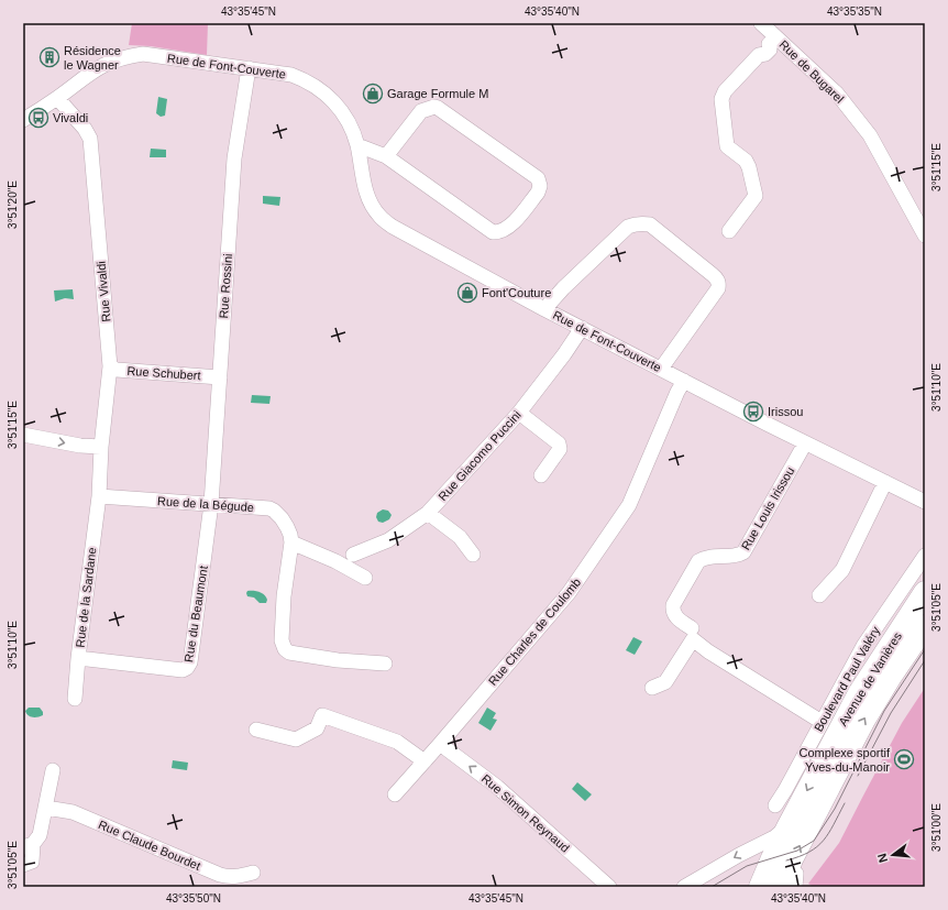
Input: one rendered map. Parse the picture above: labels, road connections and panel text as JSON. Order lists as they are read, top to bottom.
{
  "streets": {
    "main road": ["Avenue de Vanières"],
    "street": [
      "Rue de Font-Couverte",
      "Rue de Bugarel",
      "Rue Rossini",
      "Rue Vivaldi",
      "Rue Schubert",
      "Rue Giacomo Puccini",
      "Rue de la Bégude",
      "Rue Louis Irissou",
      "Rue de la Sardane",
      "Rue du Beaumont",
      "Rue Charles de Coulomb",
      "Boulevard Paul Valéry",
      "Rue Simon Reynaud",
      "Rue Claude Bourdet"
    ]
  },
  "crossings": [
    ["Rue de Font-Couverte", "Rue Rossini"],
    ["Rue de Font-Couverte", "Rue Vivaldi"],
    ["Rue de Font-Couverte", "Rue Giacomo Puccini"],
    ["Rue de Font-Couverte", "Rue Louis Irissou"],
    ["Rue de Font-Couverte", "Rue Charles de Coulomb"],
    ["Rue Rossini", "Rue Schubert"],
    ["Rue Rossini", "Rue de la Bégude"],
    ["Rue Rossini", "Rue du Beaumont"],
    ["Rue Vivaldi", "Rue Schubert"],
    ["Rue Vivaldi", "Rue de la Bégude"],
    ["Rue Vivaldi", "Rue de la Sardane"],
    ["Rue de la Bégude", "Rue de la Sardane"],
    ["Rue de la Bégude", "Rue du Beaumont"],
    ["Rue de la Sardane", "Rue du Beaumont"],
    ["Rue Charles de Coulomb", "Rue Simon Reynaud"]
  ],
  "one_way": ["Rue Simon Reynaud"],
  "places": {
    "building": ["Résidence le Wagner"],
    "shop": ["Garage Formule M", "Font'Couture"],
    "bus stop": ["Vivaldi", "Irissou"],
    "sports": ["Complexe sportif Yves-du-Manoir"]
  },
  "north": "left",
  "coordinates": [
    "43°35'45\"N",
    "43°35'40\"N",
    "43°35'35\"N",
    "3°51'15\"E",
    "3°51'20\"E",
    "3°51'10\"E",
    "3°51'05\"E",
    "3°51'00\"E",
    "43°35'50\"N"
  ]
}
